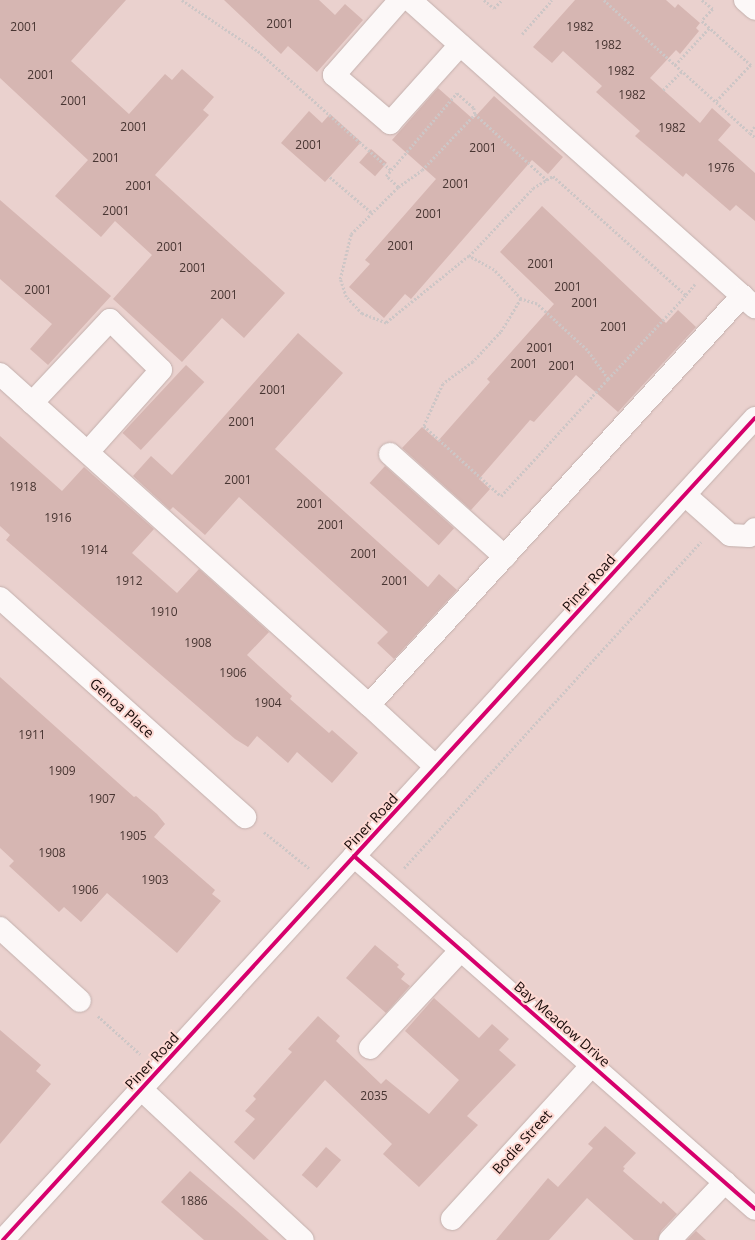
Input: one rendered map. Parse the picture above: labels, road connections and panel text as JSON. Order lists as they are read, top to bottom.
{
  "streets": {
    "street": [
      "Piner Road",
      "Genoa Place",
      "Bay Meadow Drive",
      "Bodie Street"
    ]
  },
  "crossings": [
    ["Piner Road", "Bay Meadow Drive"],
    ["Bay Meadow Drive", "Bodie Street"]
  ],
  "house_numbers": [
    "2001",
    "2001",
    "1982",
    "1982",
    "1982",
    "2001",
    "1982",
    "2001",
    "2001",
    "1982",
    "2001",
    "2001",
    "2001",
    "1976",
    "2001",
    "2001",
    "2001",
    "2001",
    "2001",
    "2001",
    "2001",
    "2001",
    "2001",
    "2001",
    "2001",
    "2001",
    "2001",
    "2001",
    "2001",
    "2001",
    "2001",
    "2001",
    "2001",
    "1918",
    "2001",
    "1916",
    "2001",
    "1914",
    "2001",
    "1912",
    "2001",
    "1910",
    "1908",
    "1906",
    "1904",
    "1911",
    "1909",
    "1907",
    "1905",
    "1908",
    "1903",
    "1906",
    "2035",
    "1886"
  ]
}
